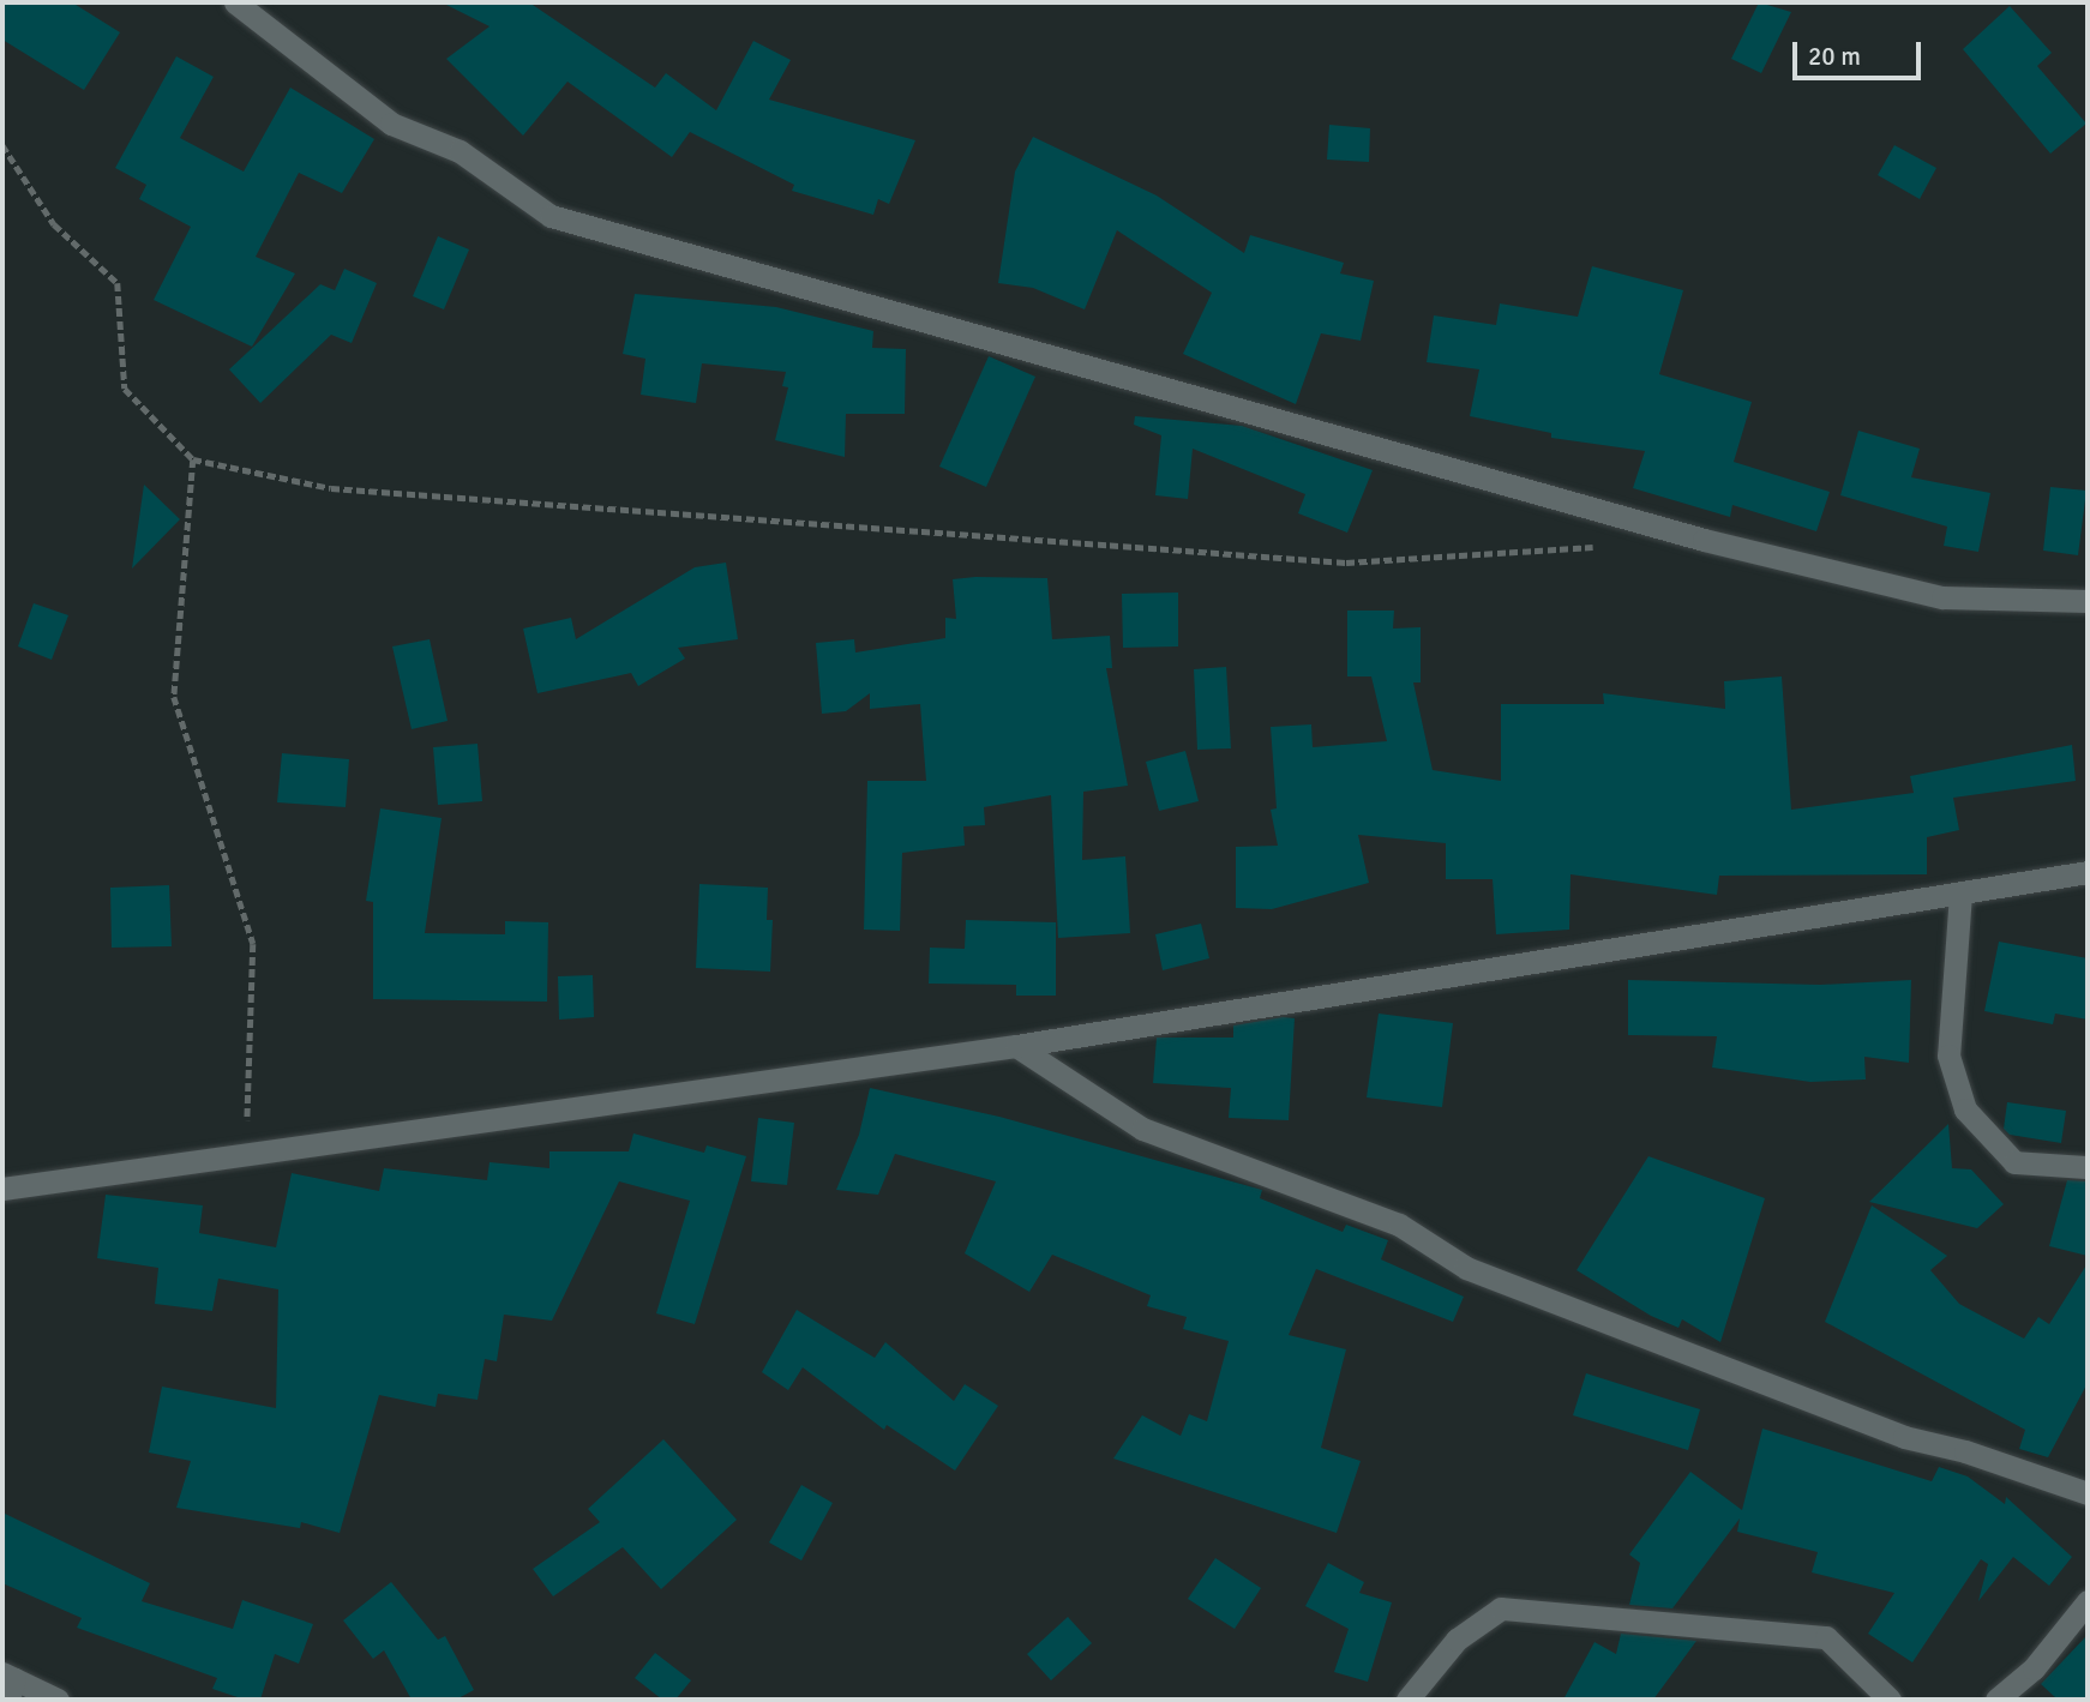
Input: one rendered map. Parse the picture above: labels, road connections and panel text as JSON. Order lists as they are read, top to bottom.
{
  "scale_bar": "20 m"
}
